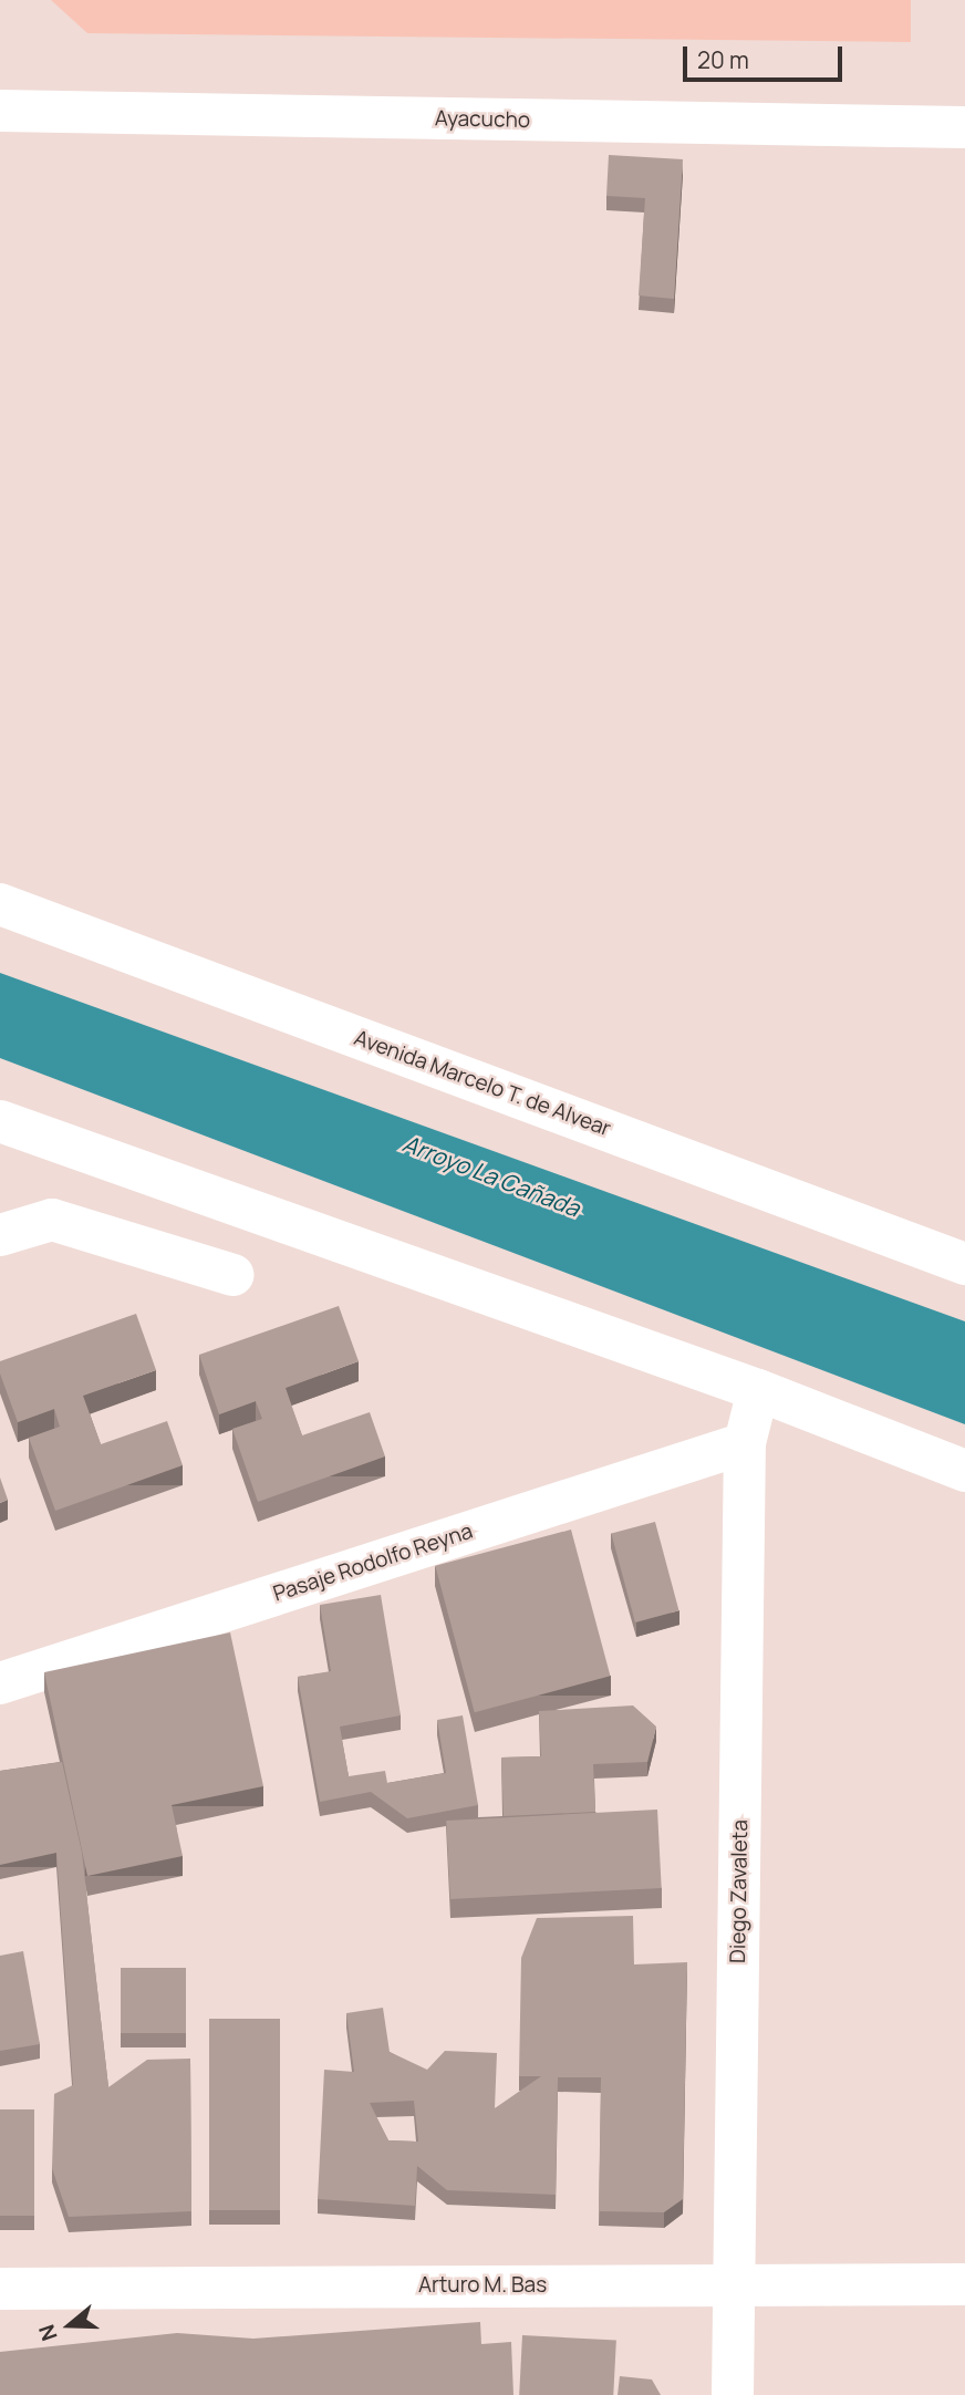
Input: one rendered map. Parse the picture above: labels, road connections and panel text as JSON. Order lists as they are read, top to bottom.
{
  "streets": {
    "street": [
      "Ayacucho",
      "Avenida Marcelo T. de Alvear",
      "Pasaje Rodolfo Reyna",
      "Diego Zavaleta",
      "Arturo M. Bas"
    ]
  },
  "crossings": [
    ["Pasaje Rodolfo Reyna", "Diego Zavaleta"],
    ["Diego Zavaleta", "Arturo M. Bas"]
  ],
  "water": ["Arroyo La Cañada"],
  "scale_bar": "20 m",
  "north": "left"
}
